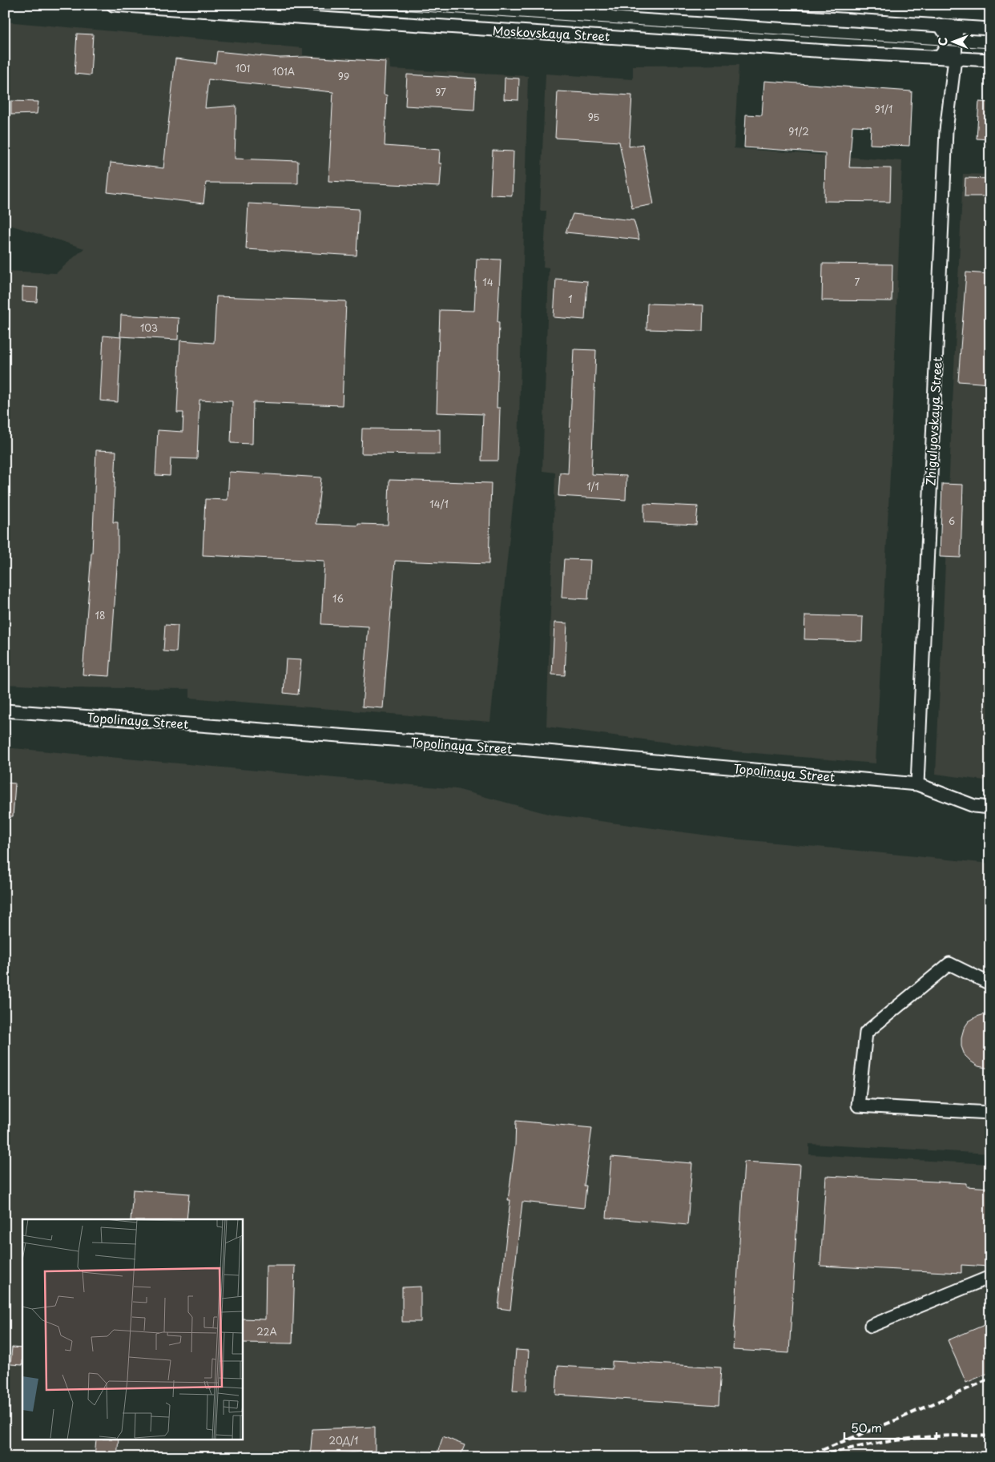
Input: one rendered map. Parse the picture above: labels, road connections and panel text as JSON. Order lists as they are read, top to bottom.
{
  "streets": {
    "street": ["Moskovskaya Street", "Zhigulyovskaya Street", "Topolinaya Street"]
  },
  "crossings": [
    ["Moskovskaya Street", "Zhigulyovskaya Street"],
    ["Zhigulyovskaya Street", "Topolinaya Street"]
  ],
  "house_numbers": [
    "101",
    "101А",
    "99",
    "97",
    "91/1",
    "95",
    "91/2",
    "14",
    "7",
    "1",
    "103",
    "1/1",
    "14/1",
    "6",
    "16",
    "18",
    "22А",
    "20Д/1"
  ],
  "scale_bar": "50 m",
  "north": "left"
}
